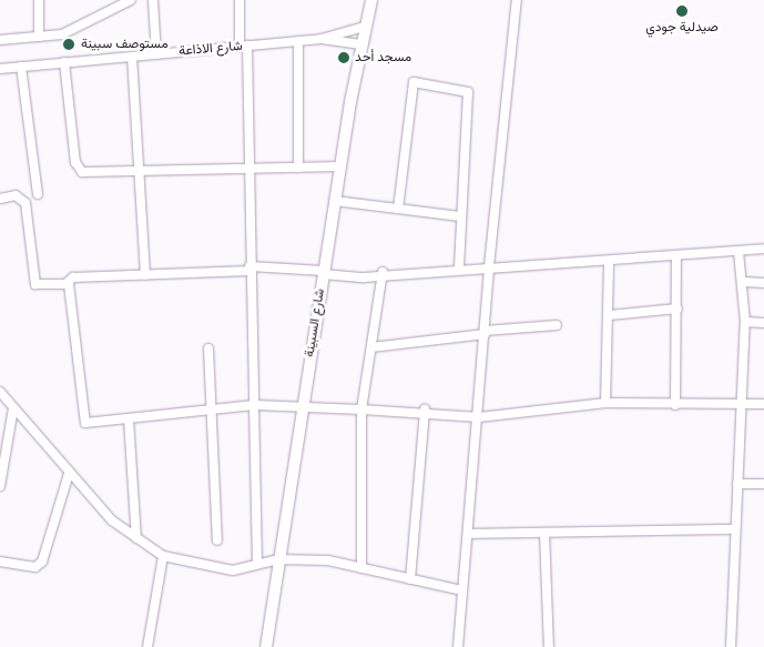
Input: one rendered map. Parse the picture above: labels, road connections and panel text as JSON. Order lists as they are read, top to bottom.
{
  "streets": {
    "main road": ["شارع السبينة"],
    "street": ["شارع الاذاعة"]
  },
  "crossings": [
    ["شارع الاذاعة", "شارع السبينة"]
  ],
  "places": ["صيدلية جودي", "مستوصف سبينة", "مسجد أحد"]
}
